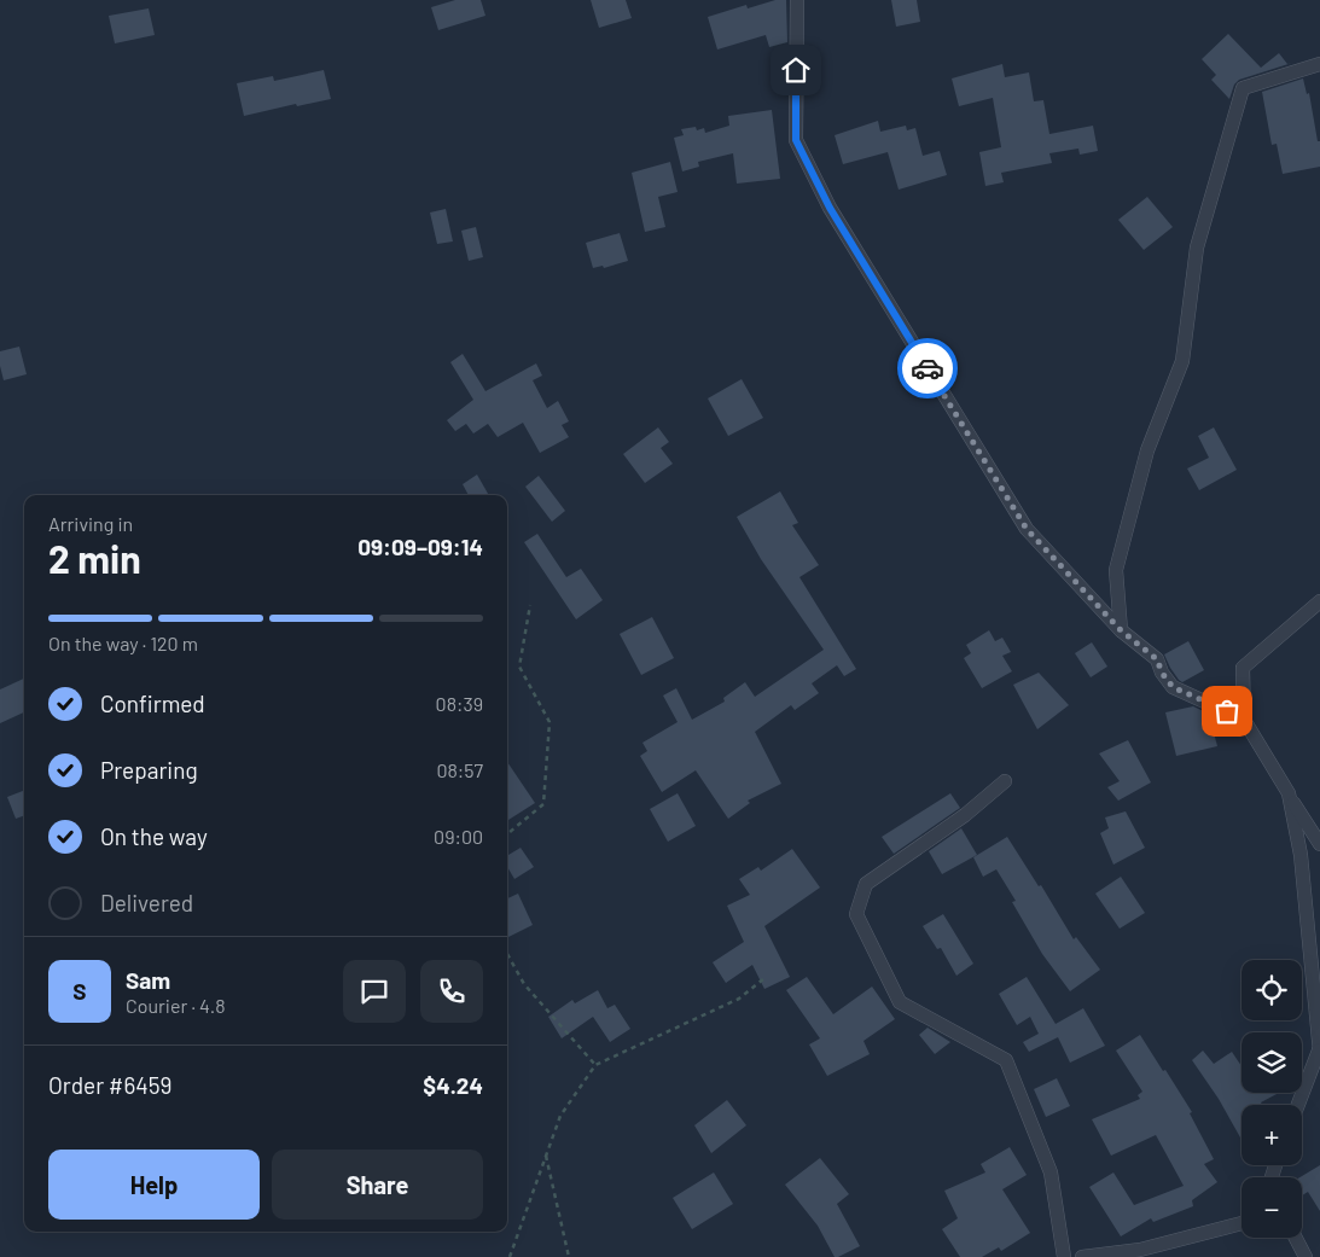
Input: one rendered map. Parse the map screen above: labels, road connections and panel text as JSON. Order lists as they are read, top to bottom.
{
  "page": {
    "heading": ["2 min", "Arriving in", "09:09–09:14"],
    "panel": [
      "Sam",
      "Courier · 4.8",
      "Order #6459",
      "$4.24"
    ],
    "bar": "On the way · 120 m",
    "list": [
      ["Confirmed", "08:39"],
      ["Preparing", "08:57"],
      ["On the way", "09:00"],
      "Delivered"
    ],
    "map_buttons": ["+", "−"],
    "round": "S",
    "buttons": ["Help", "Share"]
  }
}
